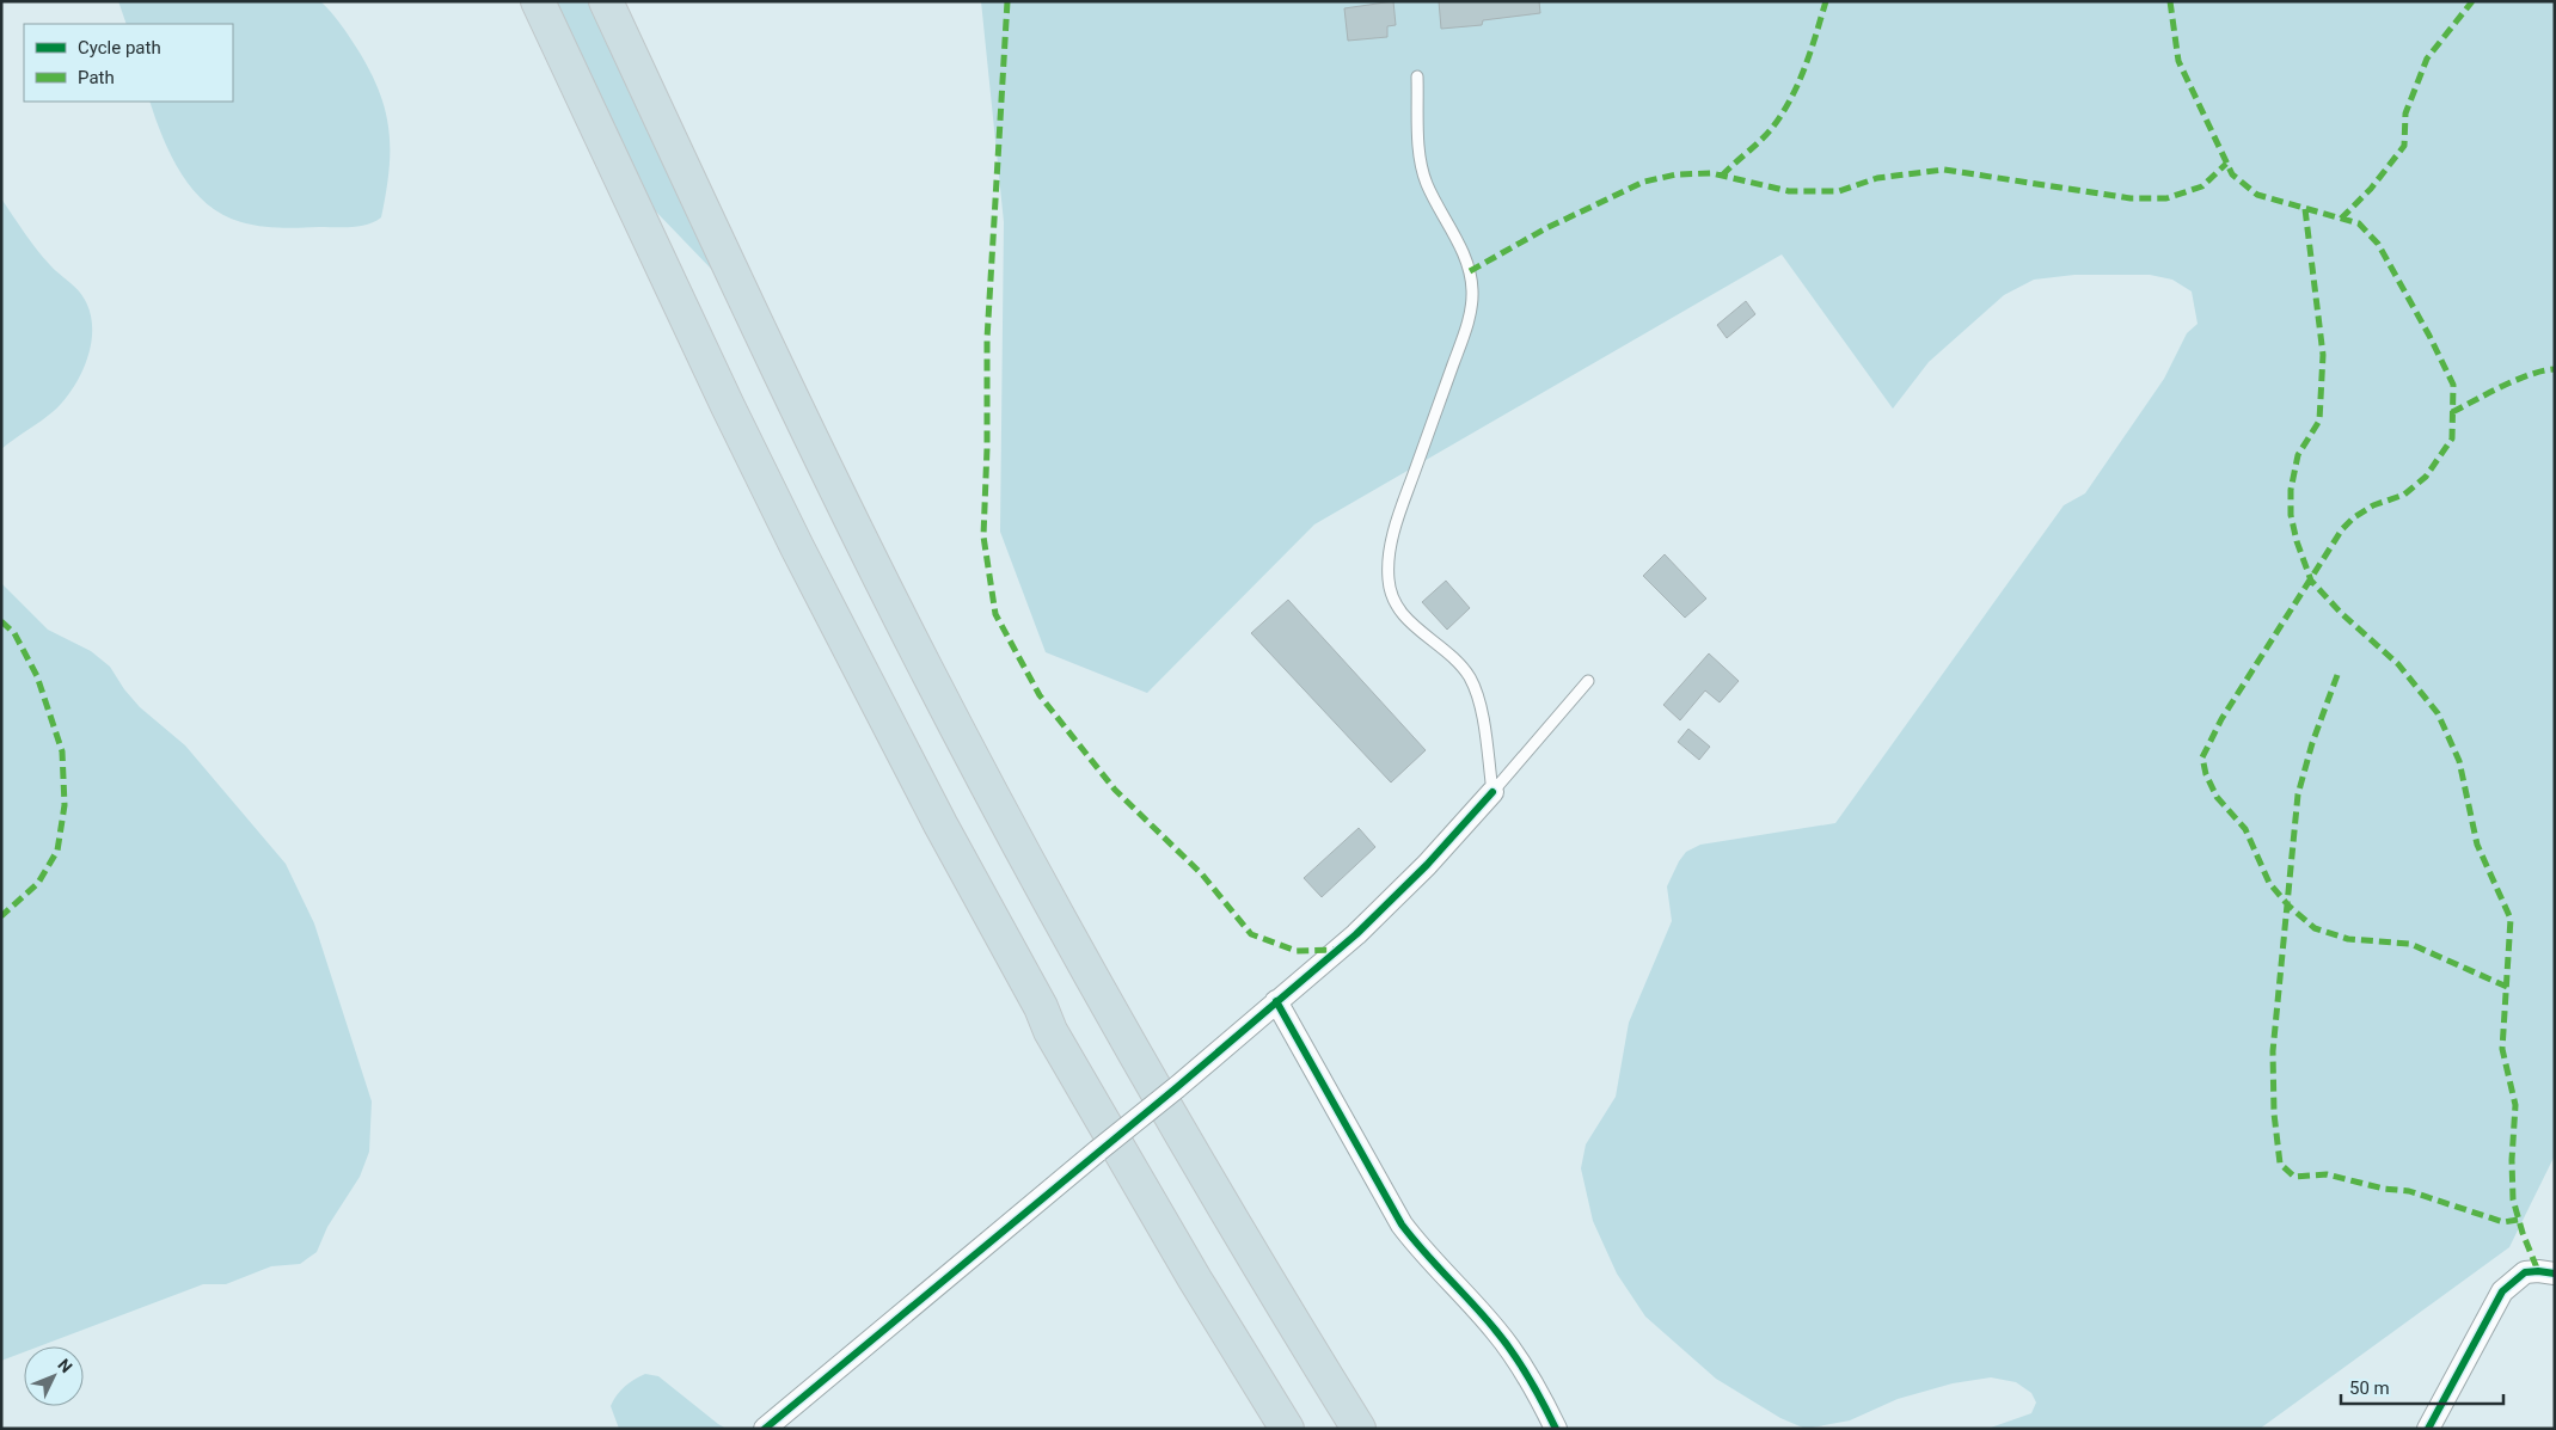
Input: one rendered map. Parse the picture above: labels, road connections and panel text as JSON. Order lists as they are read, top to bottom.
{
  "legend": ["Cycle path", "Path"],
  "scale_bar": "50 m",
  "north": "top right"
}
